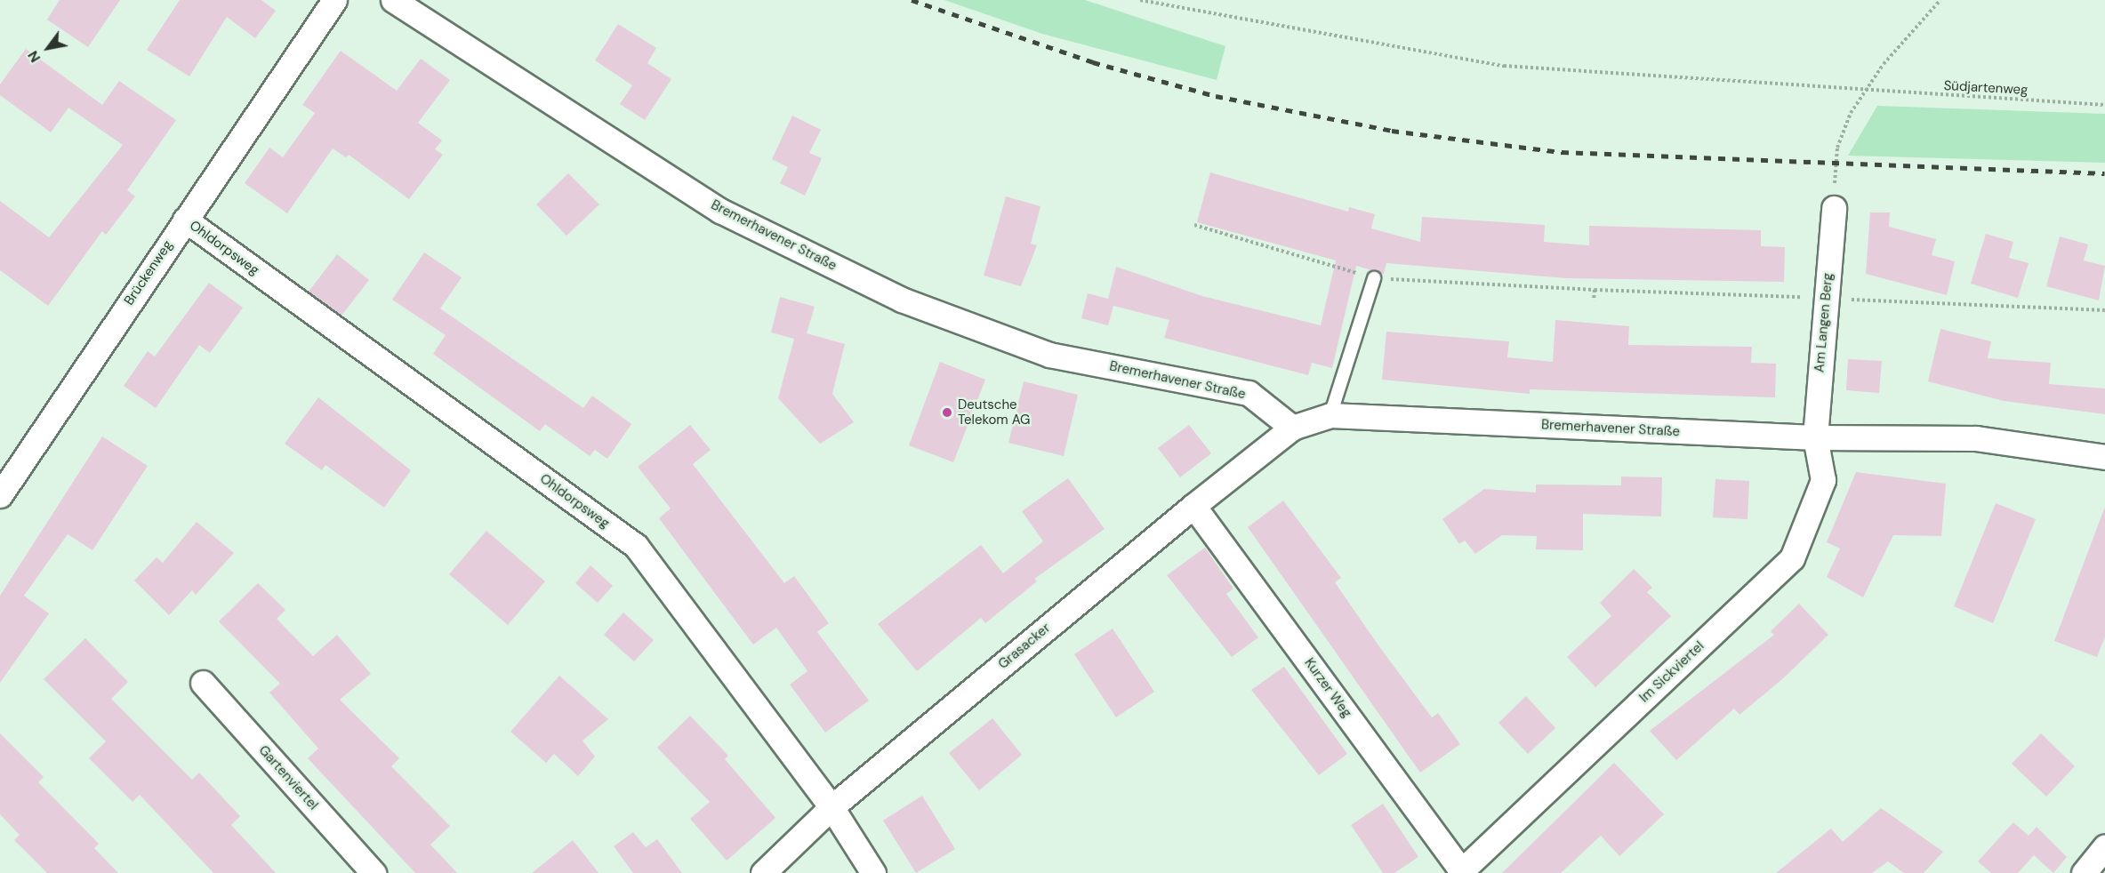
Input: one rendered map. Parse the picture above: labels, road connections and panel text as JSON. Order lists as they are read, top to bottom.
{
  "streets": {
    "street": [
      "Bremerhavener Straße",
      "Ohldorpsweg",
      "Brückenweg",
      "Am Langen Berg",
      "Grasacker",
      "Im Sickviertel",
      "Kurzer Weg",
      "Gartenviertel"
    ],
    "path": ["Südjartenweg"]
  },
  "crossings": [
    ["Bremerhavener Straße", "Am Langen Berg"],
    ["Bremerhavener Straße", "Grasacker"],
    ["Bremerhavener Straße", "Im Sickviertel"],
    ["Ohldorpsweg", "Brückenweg"],
    ["Ohldorpsweg", "Grasacker"],
    ["Am Langen Berg", "Im Sickviertel"],
    ["Grasacker", "Kurzer Weg"],
    ["Im Sickviertel", "Kurzer Weg"]
  ],
  "places": ["Deutsche Telekom AG"],
  "north": "bottom left"
}
